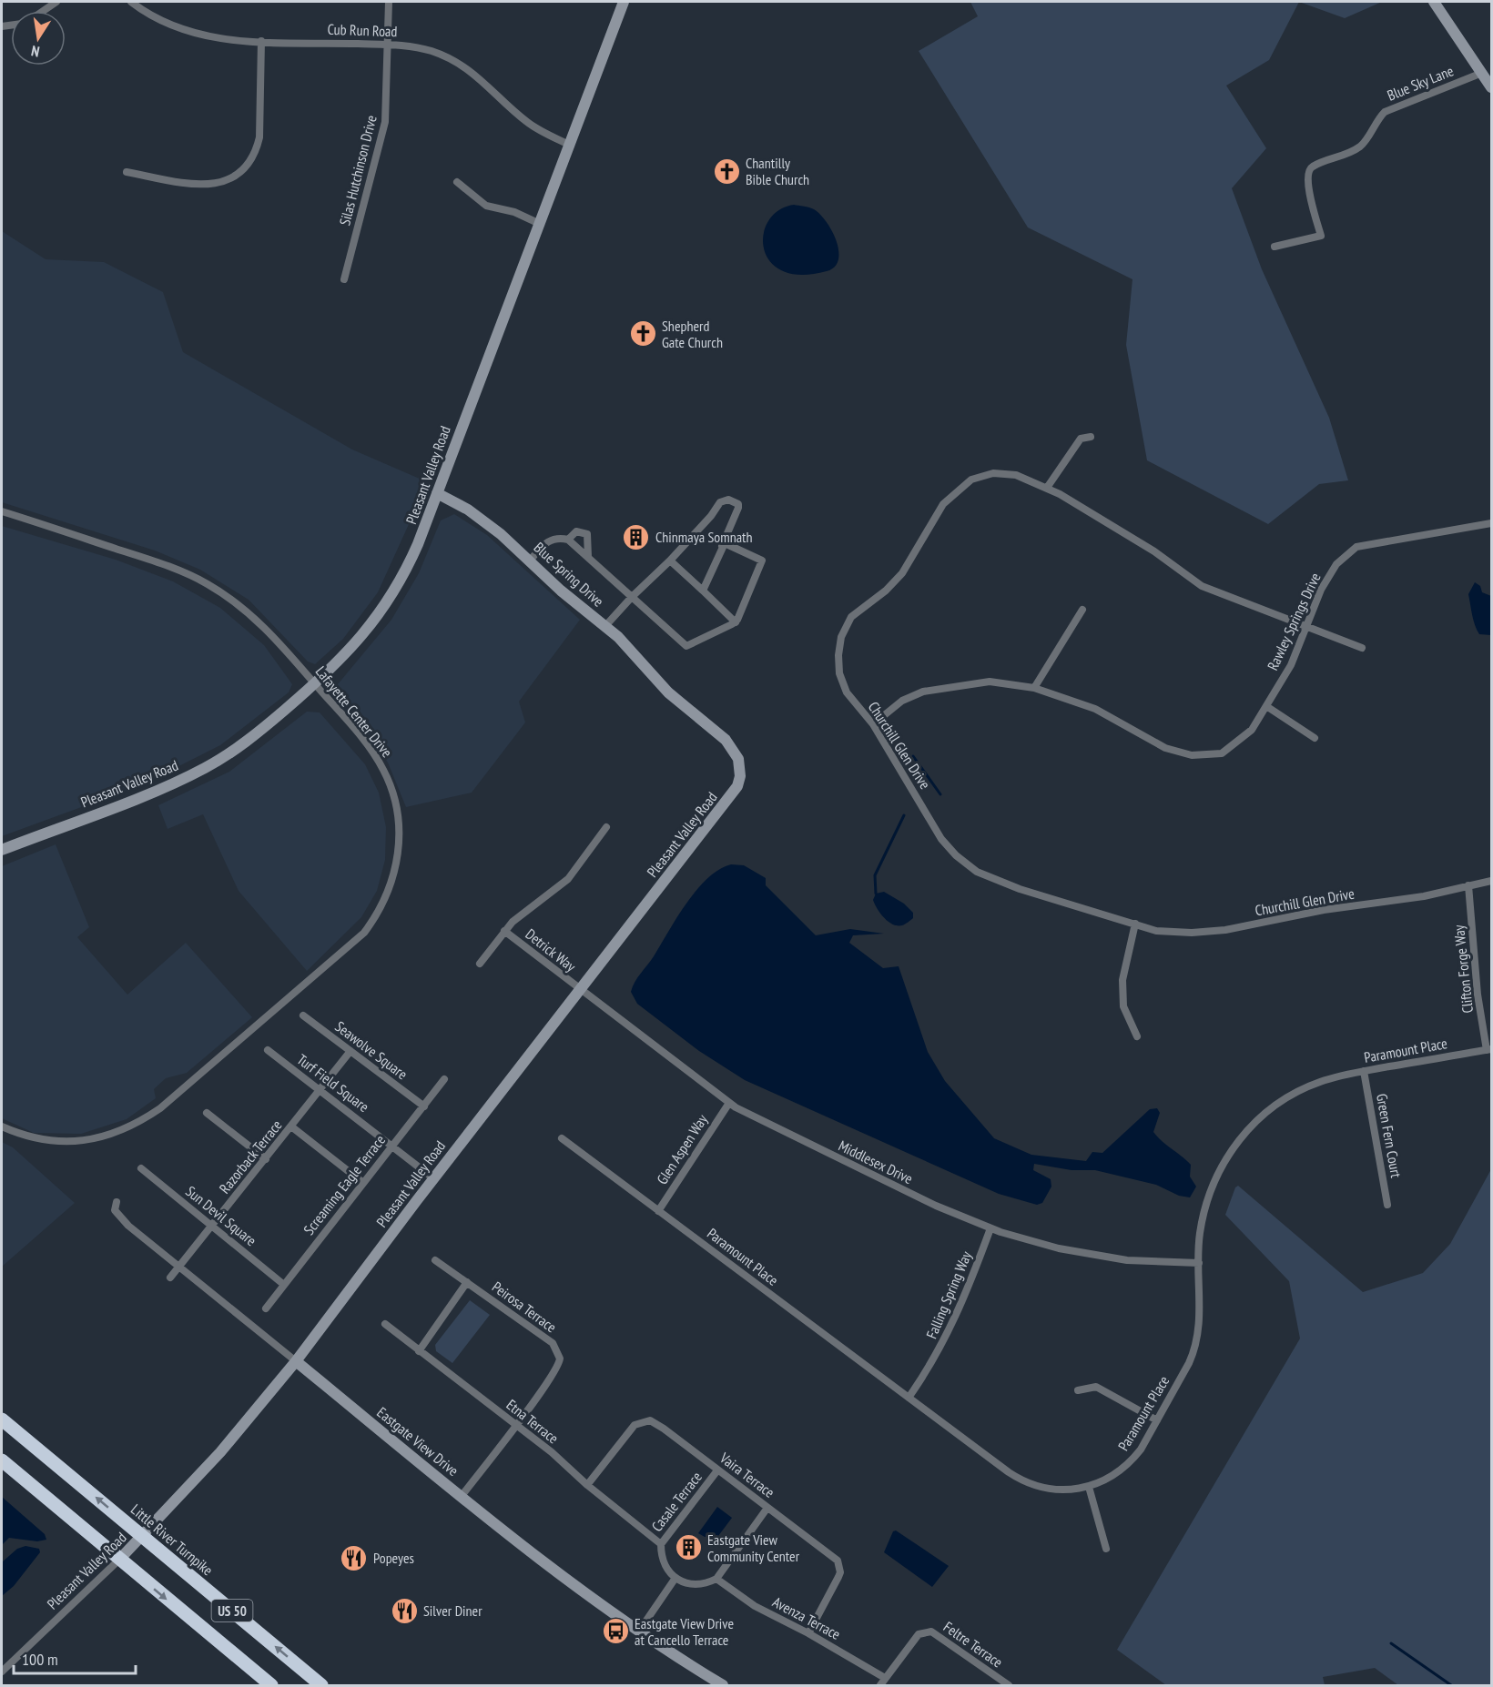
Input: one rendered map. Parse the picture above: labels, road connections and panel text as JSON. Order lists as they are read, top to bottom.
{
  "streets": {
    "highway": ["Little River Turnpike", "US 50"],
    "street": [
      "Cub Run Road",
      "Blue Sky Lane",
      "Silas Hutchinson Drive",
      "Pleasant Valley Road",
      "Blue Spring Drive",
      "Rawley Springs Drive",
      "Lafayette Center Drive",
      "Churchill Glen Drive",
      "Detrick Way",
      "Clifton Forge Way",
      "Seawolve Square",
      "Paramount Place",
      "Turf Field Square",
      "Green Fern Court",
      "Glen Aspen Way",
      "Razorback Terrace",
      "Middlesex Drive",
      "Screaming Eagle Terrace",
      "Sun Devil Square",
      "Falling Spring Way",
      "Peirosa Terrace",
      "Etna Terrace",
      "Eastgate View Drive",
      "Vaira Terrace",
      "Casale Terrace",
      "Avenza Terrace",
      "Feltre Terrace"
    ]
  },
  "crossings": [
    ["Cub Run Road", "Silas Hutchinson Drive"],
    ["Cub Run Road", "Pleasant Valley Road"],
    ["Pleasant Valley Road", "Blue Spring Drive"],
    ["Pleasant Valley Road", "Lafayette Center Drive"],
    ["Pleasant Valley Road", "Detrick Way"],
    ["Pleasant Valley Road", "Turf Field Square"],
    ["Pleasant Valley Road", "Middlesex Drive"],
    ["Pleasant Valley Road", "Eastgate View Drive"],
    ["Pleasant Valley Road", "Little River Turnpike"],
    ["Pleasant Valley Road", "US 50"],
    ["Rawley Springs Drive", "Churchill Glen Drive"],
    ["Churchill Glen Drive", "Clifton Forge Way"],
    ["Detrick Way", "Middlesex Drive"],
    ["Clifton Forge Way", "Paramount Place"],
    ["Seawolve Square", "Razorback Terrace"],
    ["Seawolve Square", "Screaming Eagle Terrace"],
    ["Paramount Place", "Green Fern Court"],
    ["Paramount Place", "Glen Aspen Way"],
    ["Paramount Place", "Middlesex Drive"],
    ["Paramount Place", "Falling Spring Way"],
    ["Turf Field Square", "Razorback Terrace"],
    ["Turf Field Square", "Screaming Eagle Terrace"],
    ["Glen Aspen Way", "Middlesex Drive"],
    ["Razorback Terrace", "Sun Devil Square"],
    ["Razorback Terrace", "Eastgate View Drive"],
    ["Middlesex Drive", "Falling Spring Way"],
    ["Screaming Eagle Terrace", "Sun Devil Square"],
    ["Peirosa Terrace", "Etna Terrace"],
    ["Peirosa Terrace", "Eastgate View Drive"],
    ["Etna Terrace", "Vaira Terrace"],
    ["Etna Terrace", "Casale Terrace"],
    ["Vaira Terrace", "Casale Terrace"],
    ["Vaira Terrace", "Avenza Terrace"],
    ["Avenza Terrace", "Feltre Terrace"]
  ],
  "places": {
    "church": ["Chantilly Bible Church", "Shepherd Gate Church"],
    "building": ["Chinmaya Somnath", "Eastgate View Community Center"],
    "restaurant": ["Popeyes", "Silver Diner"],
    "bus stop": ["Eastgate View Drive at Cancello Terrace"]
  },
  "scale_bar": "100 m",
  "north": "bottom"
}
